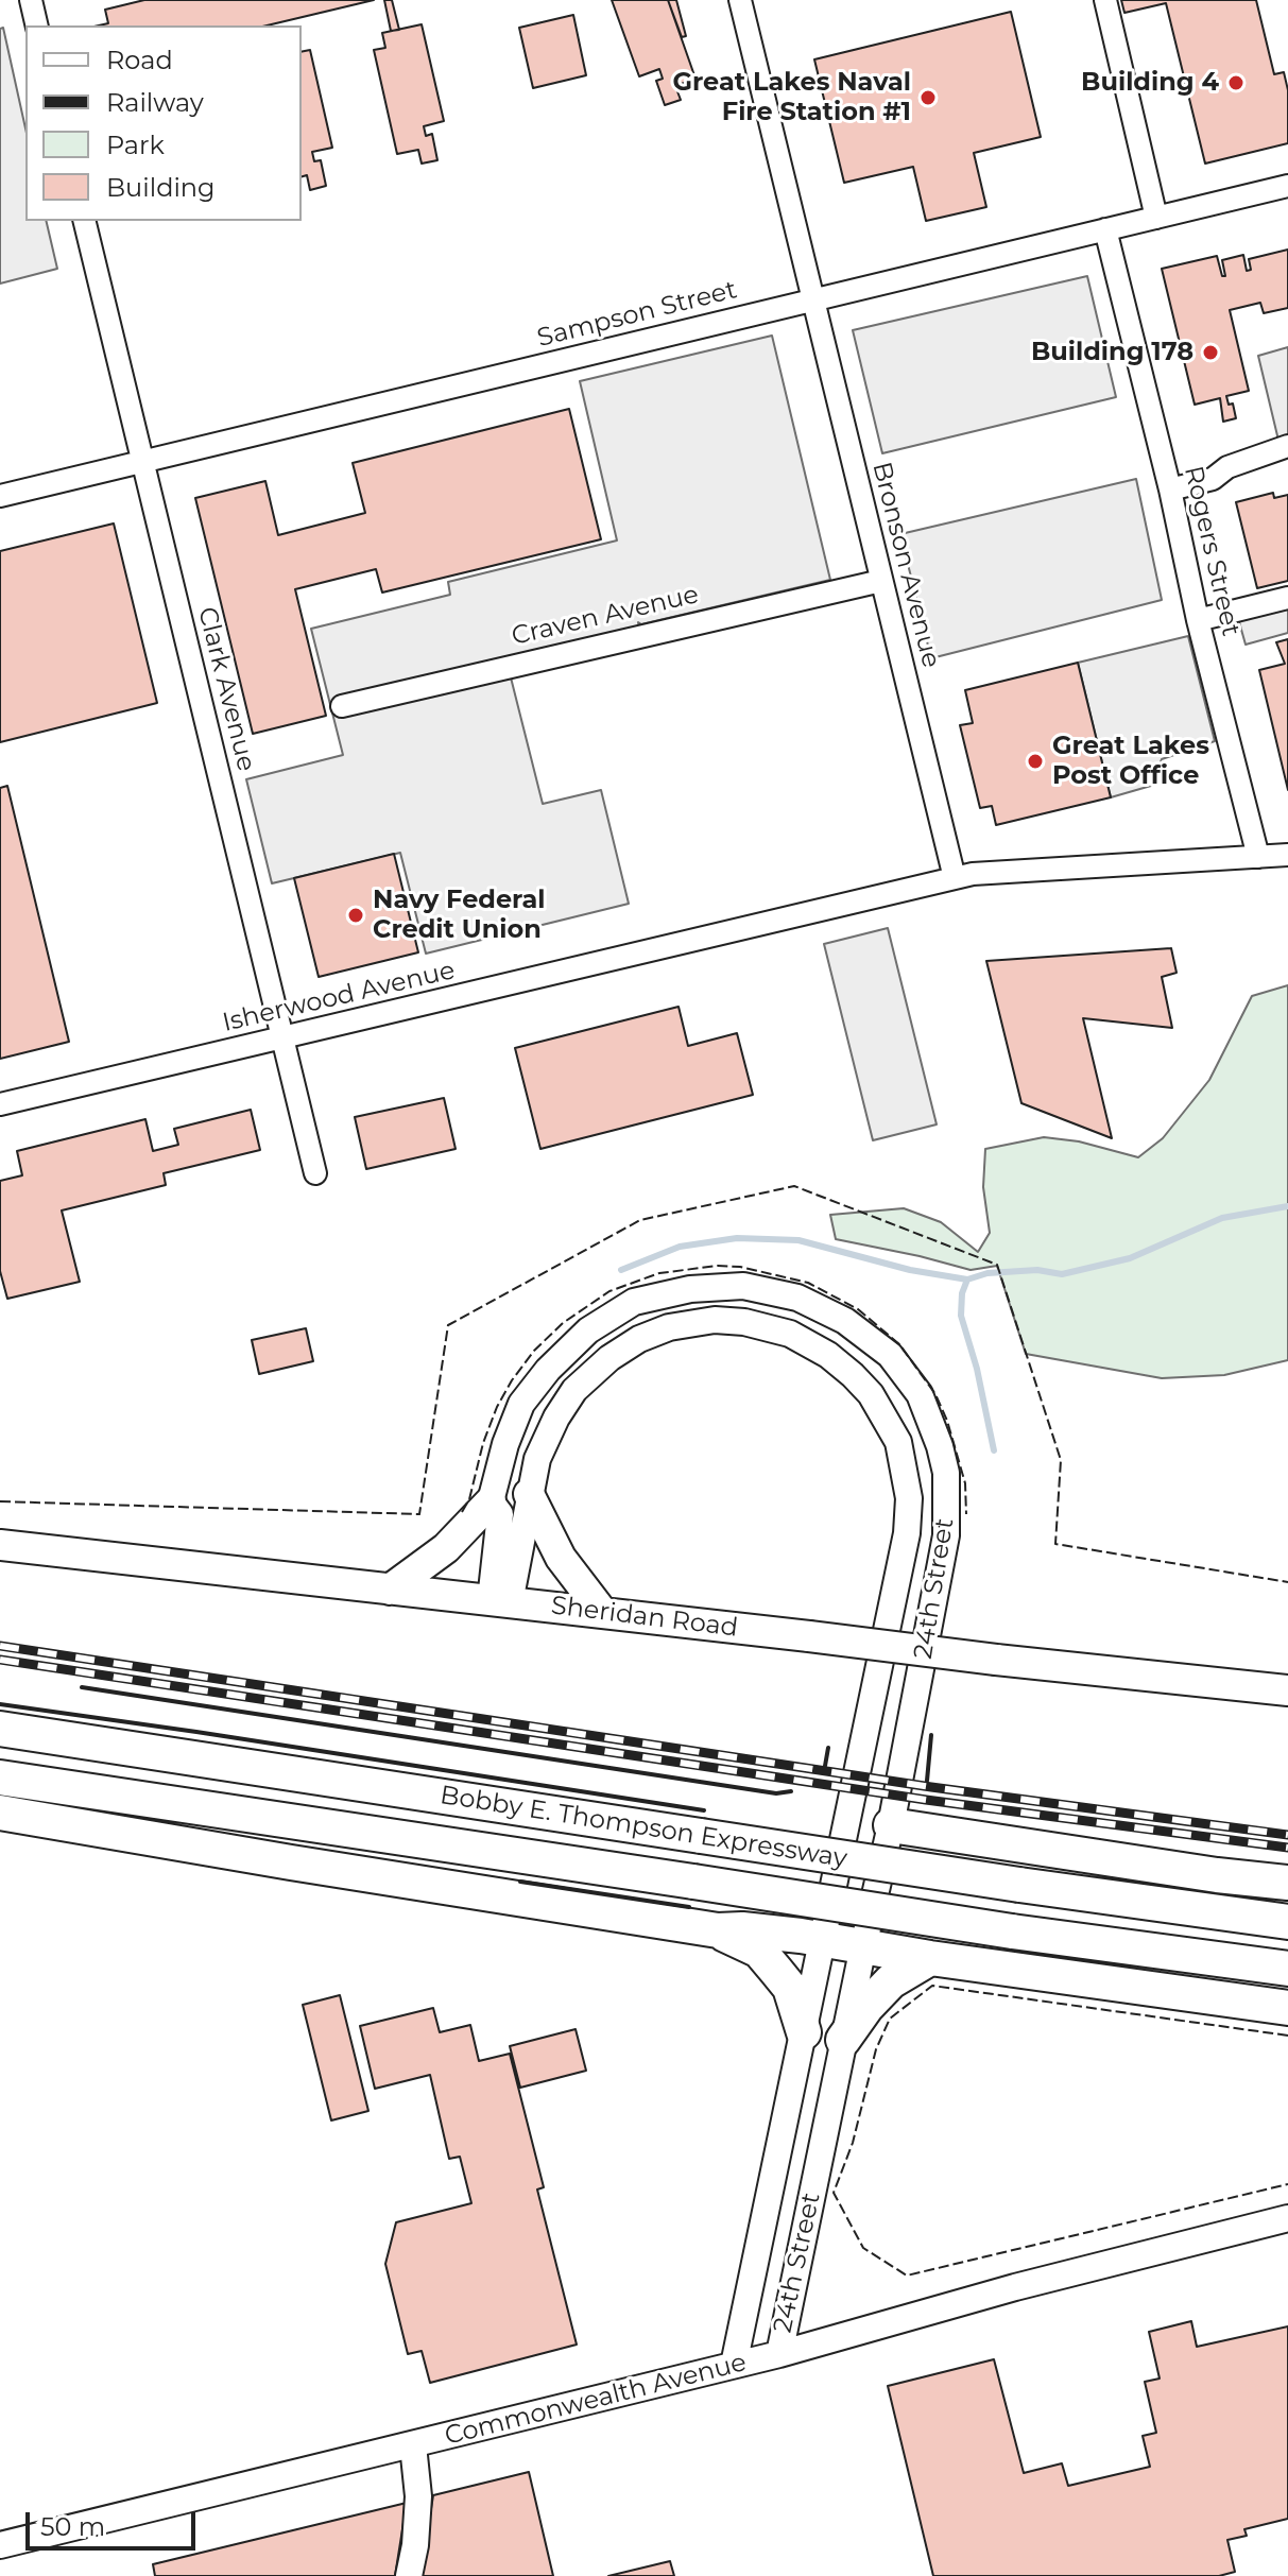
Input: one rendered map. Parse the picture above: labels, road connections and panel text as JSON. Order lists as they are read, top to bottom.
{
  "streets": {
    "highway": ["Bobby E. Thompson Expressway"],
    "main road": ["Sheridan Road"],
    "street": [
      "Sampson Street",
      "Rogers Street",
      "Bronson Avenue",
      "Craven Avenue",
      "Clark Avenue",
      "Isherwood Avenue",
      "24th Street",
      "Commonwealth Avenue"
    ]
  },
  "crossings": [
    ["Sampson Street", "Rogers Street"],
    ["Sampson Street", "Bronson Avenue"],
    ["Sampson Street", "Clark Avenue"],
    ["Bronson Avenue", "Craven Avenue"],
    ["Bronson Avenue", "Isherwood Avenue"],
    ["Clark Avenue", "Isherwood Avenue"],
    ["24th Street", "Sheridan Road"],
    ["24th Street", "Commonwealth Avenue"]
  ],
  "places": [
    "Building 4",
    "Great Lakes Naval Fire Station #1",
    "Building 178",
    "Great Lakes Post Office",
    "Navy Federal Credit Union"
  ],
  "legend": [
    "Road",
    "Railway",
    "Park",
    "Building"
  ],
  "scale_bar": "50 m"
}
